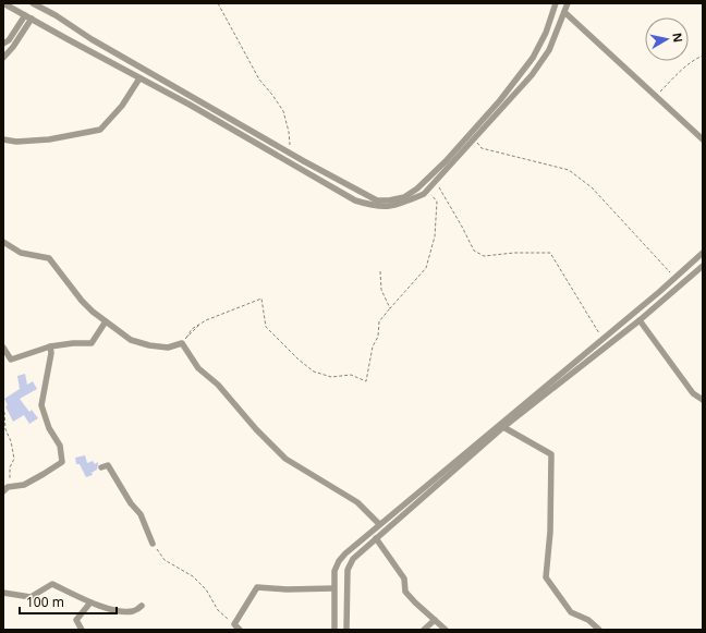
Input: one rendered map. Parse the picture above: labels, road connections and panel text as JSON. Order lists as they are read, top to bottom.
{
  "scale_bar": "100 m",
  "north": "right"
}
